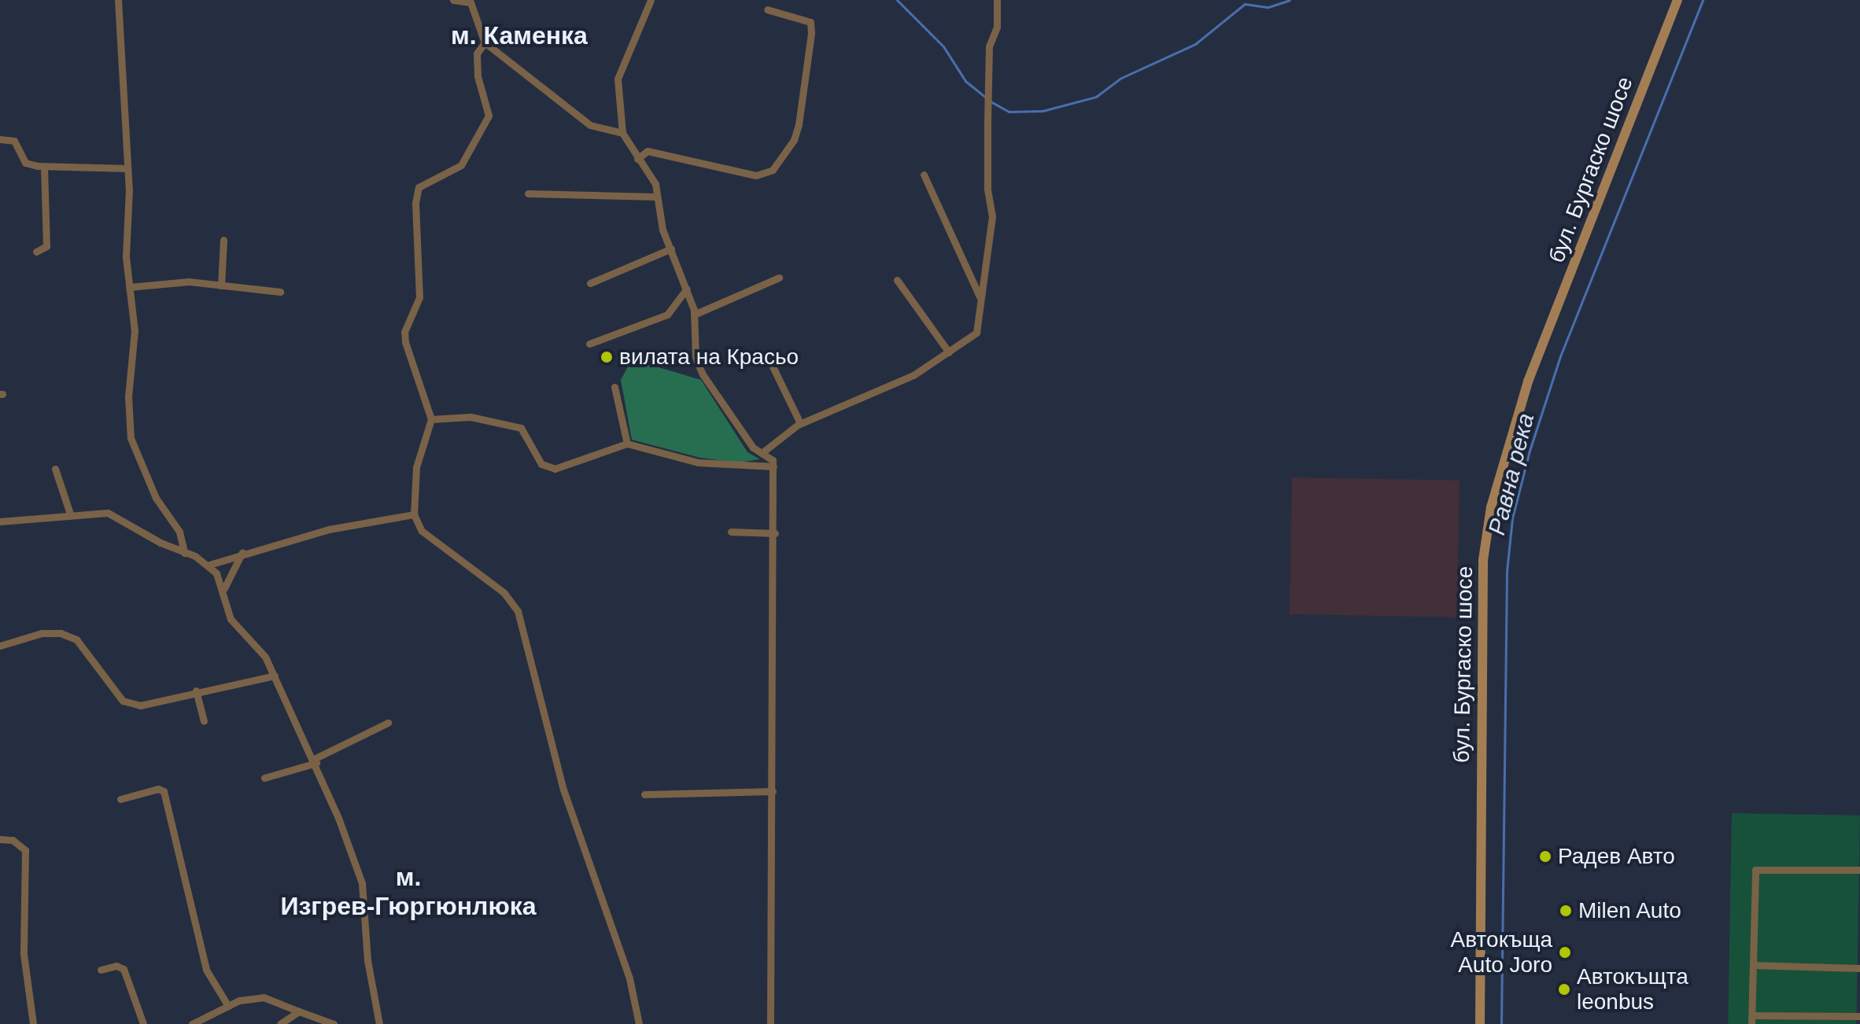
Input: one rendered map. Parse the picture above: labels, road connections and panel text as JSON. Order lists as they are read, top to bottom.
{
  "streets": {
    "main road": ["бул. Бургаско шосе"]
  },
  "districts": ["м. Каменка", "м. Изгрев-Гюргюнлюка"],
  "water": ["Равна река"],
  "places": [
    "вилата на Красьо",
    "Радев Авто",
    "Milen Auto",
    "Автокъща Auto Joro",
    "Автокъщта leonbus"
  ]
}
